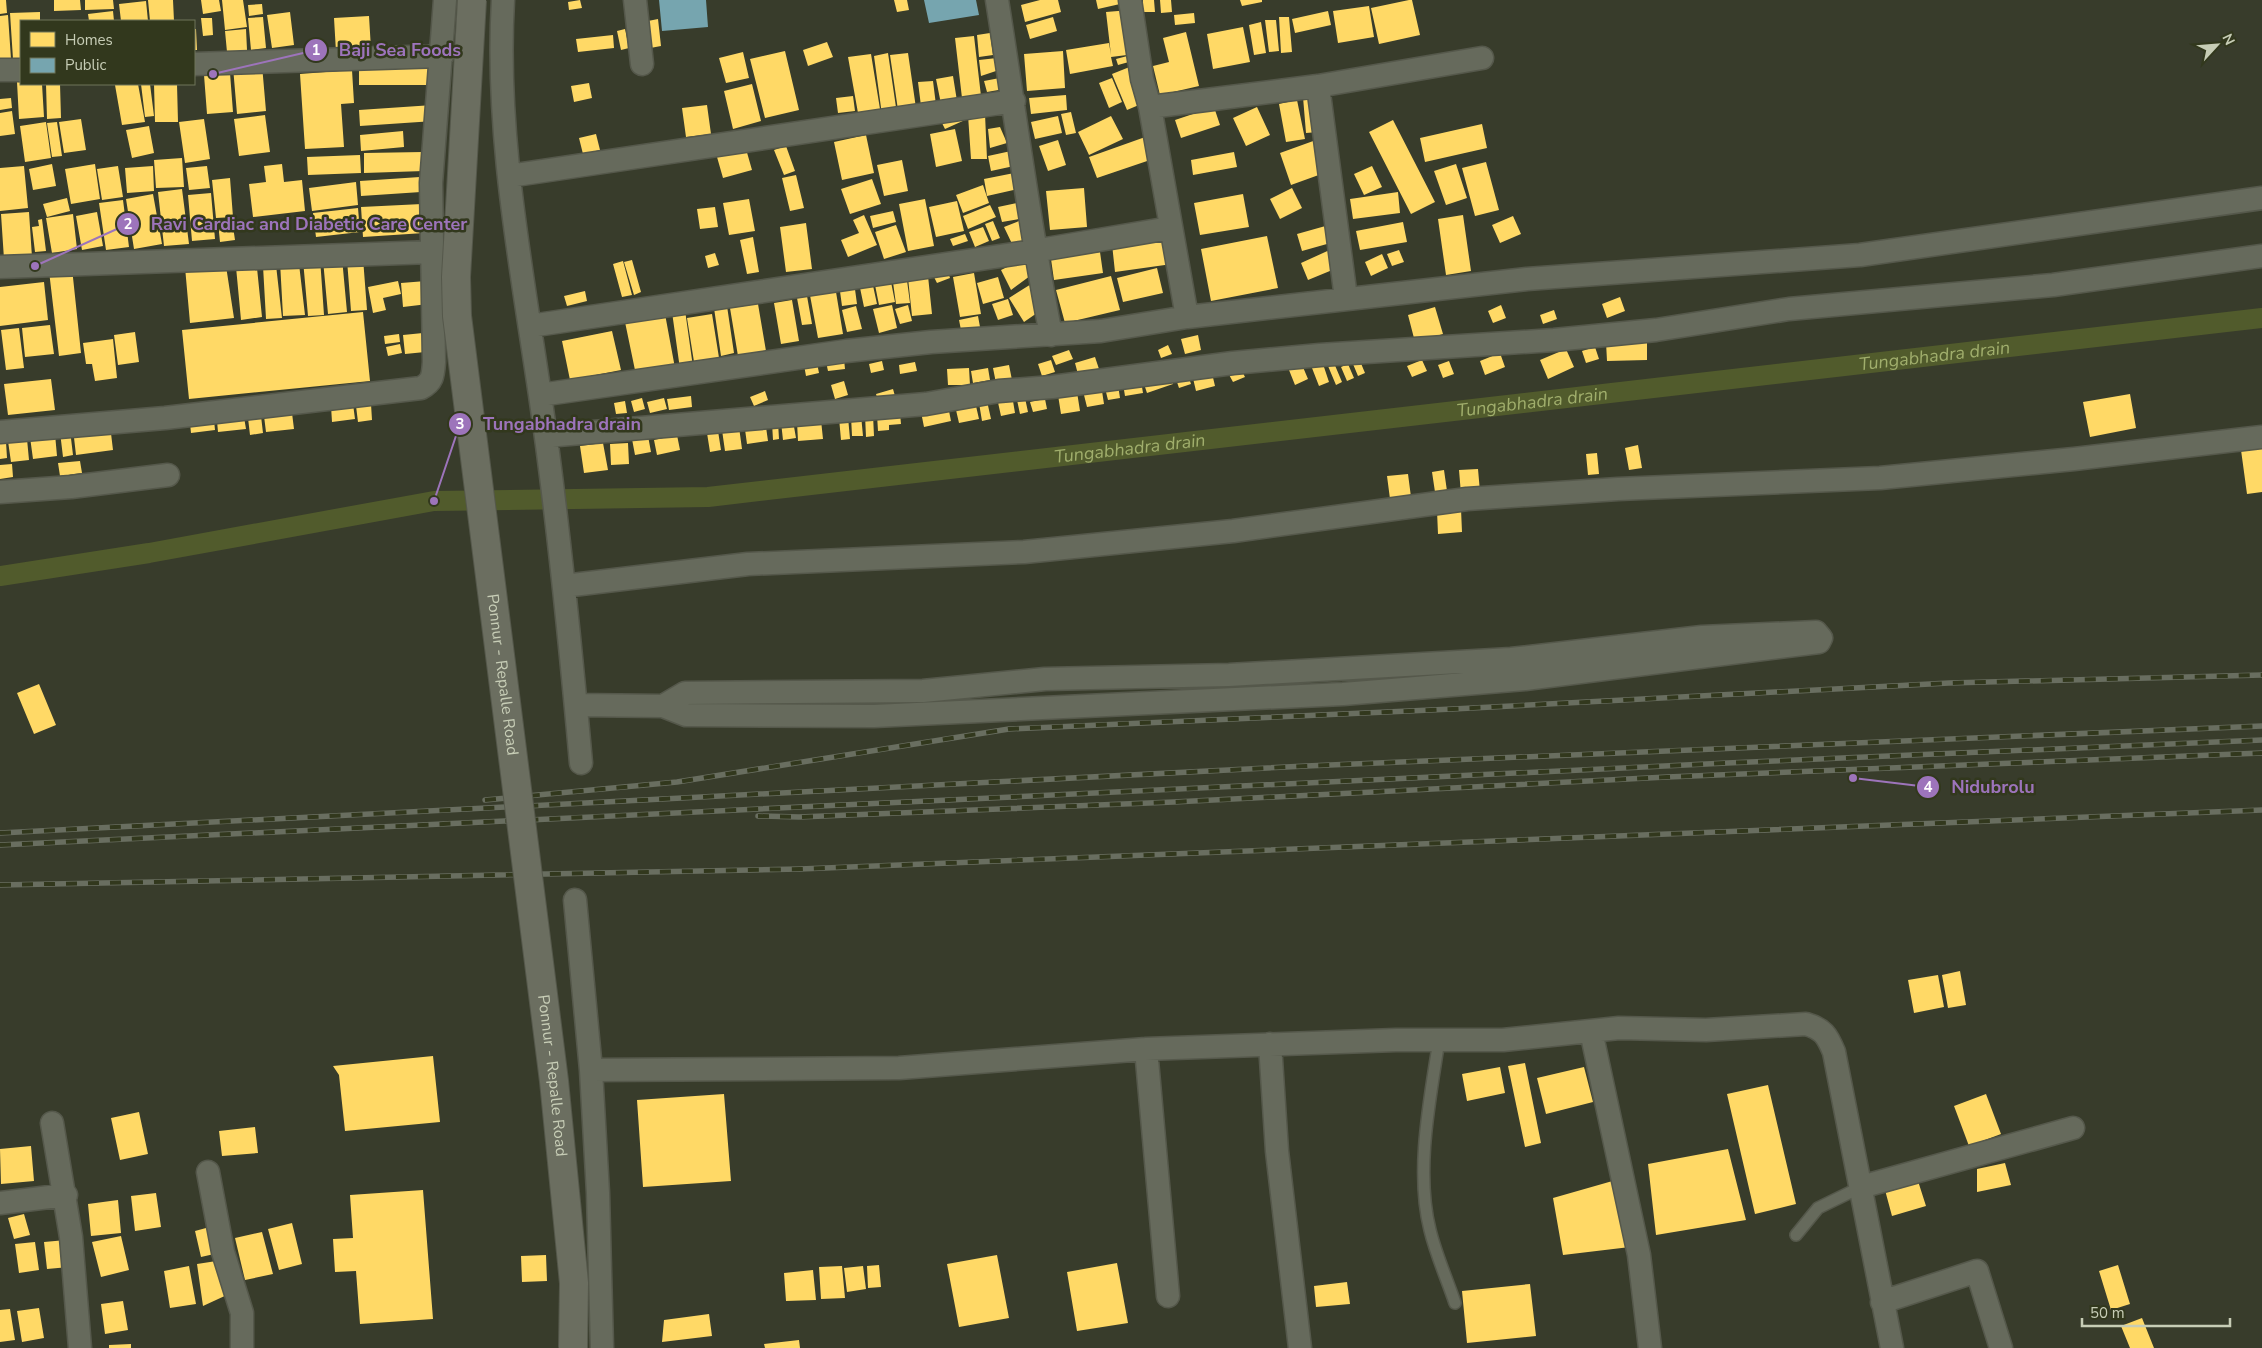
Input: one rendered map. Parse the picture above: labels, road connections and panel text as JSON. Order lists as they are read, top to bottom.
{
  "streets": {
    "main road": ["Ponnur - Repalle Road"]
  },
  "water": ["Tungabhadra drain"],
  "places": [
    "Baji Sea Foods",
    "Ravi Cardiac and Diabetic Care Center",
    "Tungabhadra drain",
    "Nidubrolu"
  ],
  "legend": ["Homes", "Public"],
  "scale_bar": "50 m",
  "north": "top right"
}
